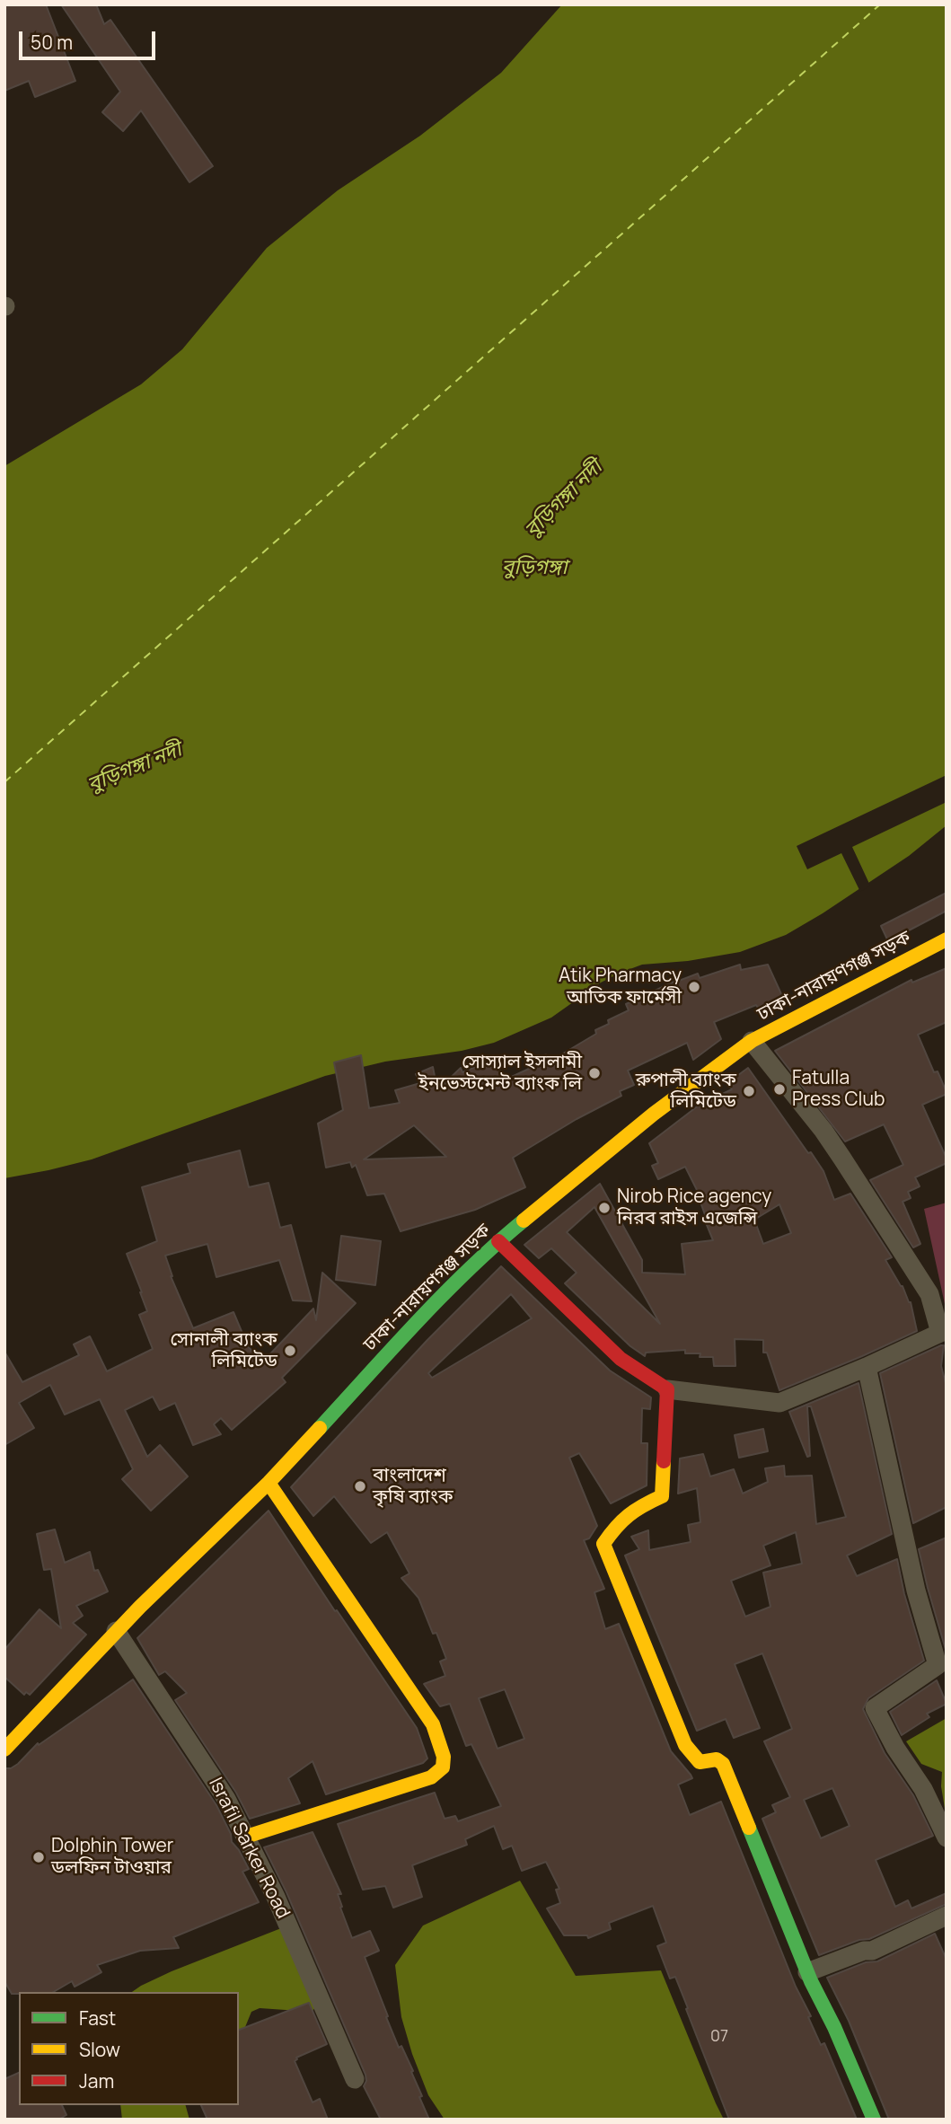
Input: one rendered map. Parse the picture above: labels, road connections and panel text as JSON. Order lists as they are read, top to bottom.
{
  "streets": {
    "main road": ["ঢাকা-নারায়ণগঞ্জ সড়ক"],
    "street": ["Israfil Sarker Road"]
  },
  "crossings": [
    ["ঢাকা-নারায়ণগঞ্জ সড়ক", "Israfil Sarker Road"]
  ],
  "water": ["বুড়িগঙ্গা নদী", "বুড়িগঙ্গা"],
  "places": [
    "Atik Pharmacy আতিক ফার্মেসী",
    "সোস্যাল ইসলামী ইনভেস্টমেন্ট ব্যাংক লি",
    "Fatulla Press Club",
    "রুপালী ব্যাংক লিমিটেড",
    "Nirob Rice agency নিরব রাইস এজেন্সি",
    "সোনালী ব্যাংক লিমিটেড",
    "বাংলাদেশ কৃষি ব্যাংক",
    "Dolphin Tower ডলফিন টাওয়ার"
  ],
  "house_numbers": ["07"],
  "legend": ["Fast", "Slow", "Jam"],
  "scale_bar": "50 m"
}
